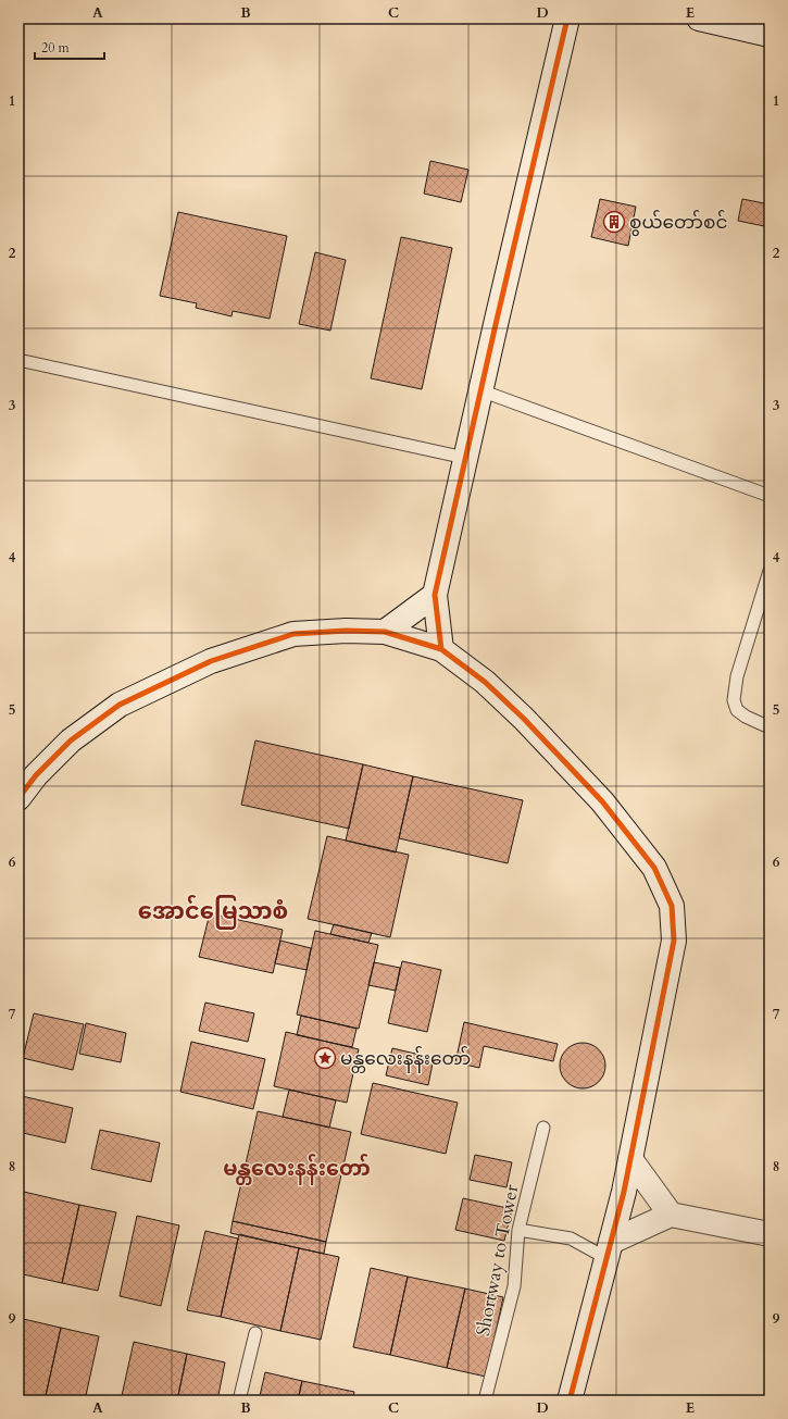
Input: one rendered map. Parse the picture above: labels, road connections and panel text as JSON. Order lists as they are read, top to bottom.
{
  "streets": {
    "lane": ["Shortway to Tower"]
  },
  "districts": ["အောင်မြေသာစံ", "မန္တလေးနန်းတော်"],
  "places": {
    "building": ["စွယ်တော်စင်"],
    "place": ["မန္တလေးနန်းတော်"]
  },
  "scale_bar": "20 m",
  "grid": {
    "columns": [
      "A",
      "B",
      "C",
      "D",
      "E"
    ],
    "rows": [
      "1",
      "2",
      "3",
      "4",
      "5",
      "6",
      "7",
      "8",
      "9"
    ]
  }
}
